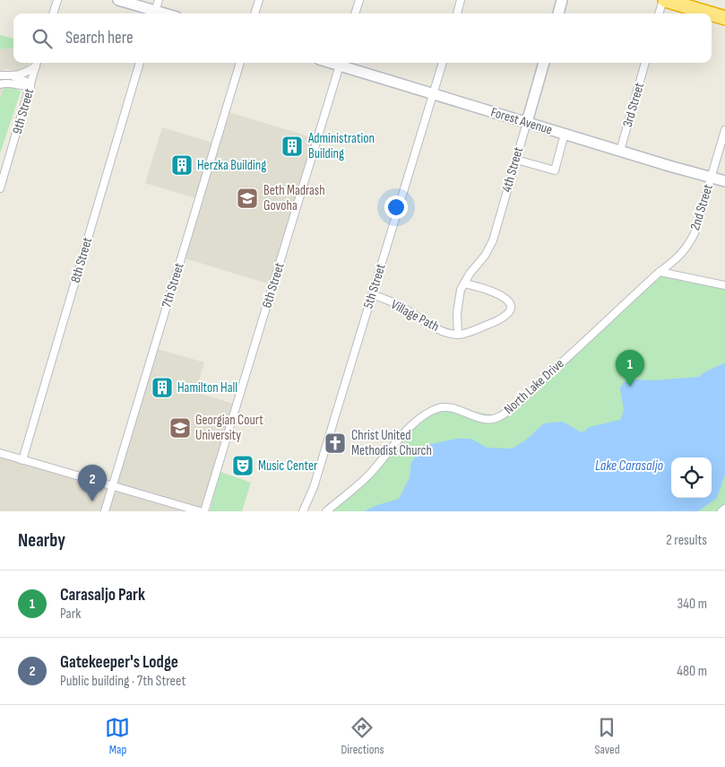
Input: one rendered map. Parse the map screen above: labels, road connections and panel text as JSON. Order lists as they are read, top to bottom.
{
  "streets": {
    "street": [
      "3rd Street",
      "9th Street",
      "Forest Avenue",
      "4th Street",
      "2nd Street",
      "8th Street",
      "7th Street",
      "6th Street",
      "5th Street",
      "Village Path",
      "North Lake Drive"
    ]
  },
  "crossings": [
    ["3rd Street", "Forest Avenue"],
    ["Forest Avenue", "4th Street"],
    ["Forest Avenue", "2nd Street"],
    ["Forest Avenue", "6th Street"],
    ["Forest Avenue", "5th Street"],
    ["4th Street", "Village Path"],
    ["2nd Street", "North Lake Drive"],
    ["5th Street", "Village Path"]
  ],
  "water": ["Lake Carasaljo"],
  "places": {
    "building": ["Administration Building", "Herzka Building", "Hamilton Hall"],
    "school or university": ["Beth Madrash Govoha", "Georgian Court University"],
    "church": ["Christ United Methodist Church"],
    "theatre": ["Music Center"]
  },
  "page": {
    "search": "Search here",
    "pins": ["1", "2"],
    "heading": ["Nearby", "2 results"],
    "list": [
      {
        "mark": "1",
        "name": "Carasaljo Park",
        "note": "Park",
        "value": "340 m"
      },
      {
        "mark": "2",
        "name": "Gatekeeper's Lodge",
        "note": "Public building · 7th Street",
        "value": "480 m"
      }
    ],
    "nav": ["Map", "Directions", "Saved"]
  }
}
